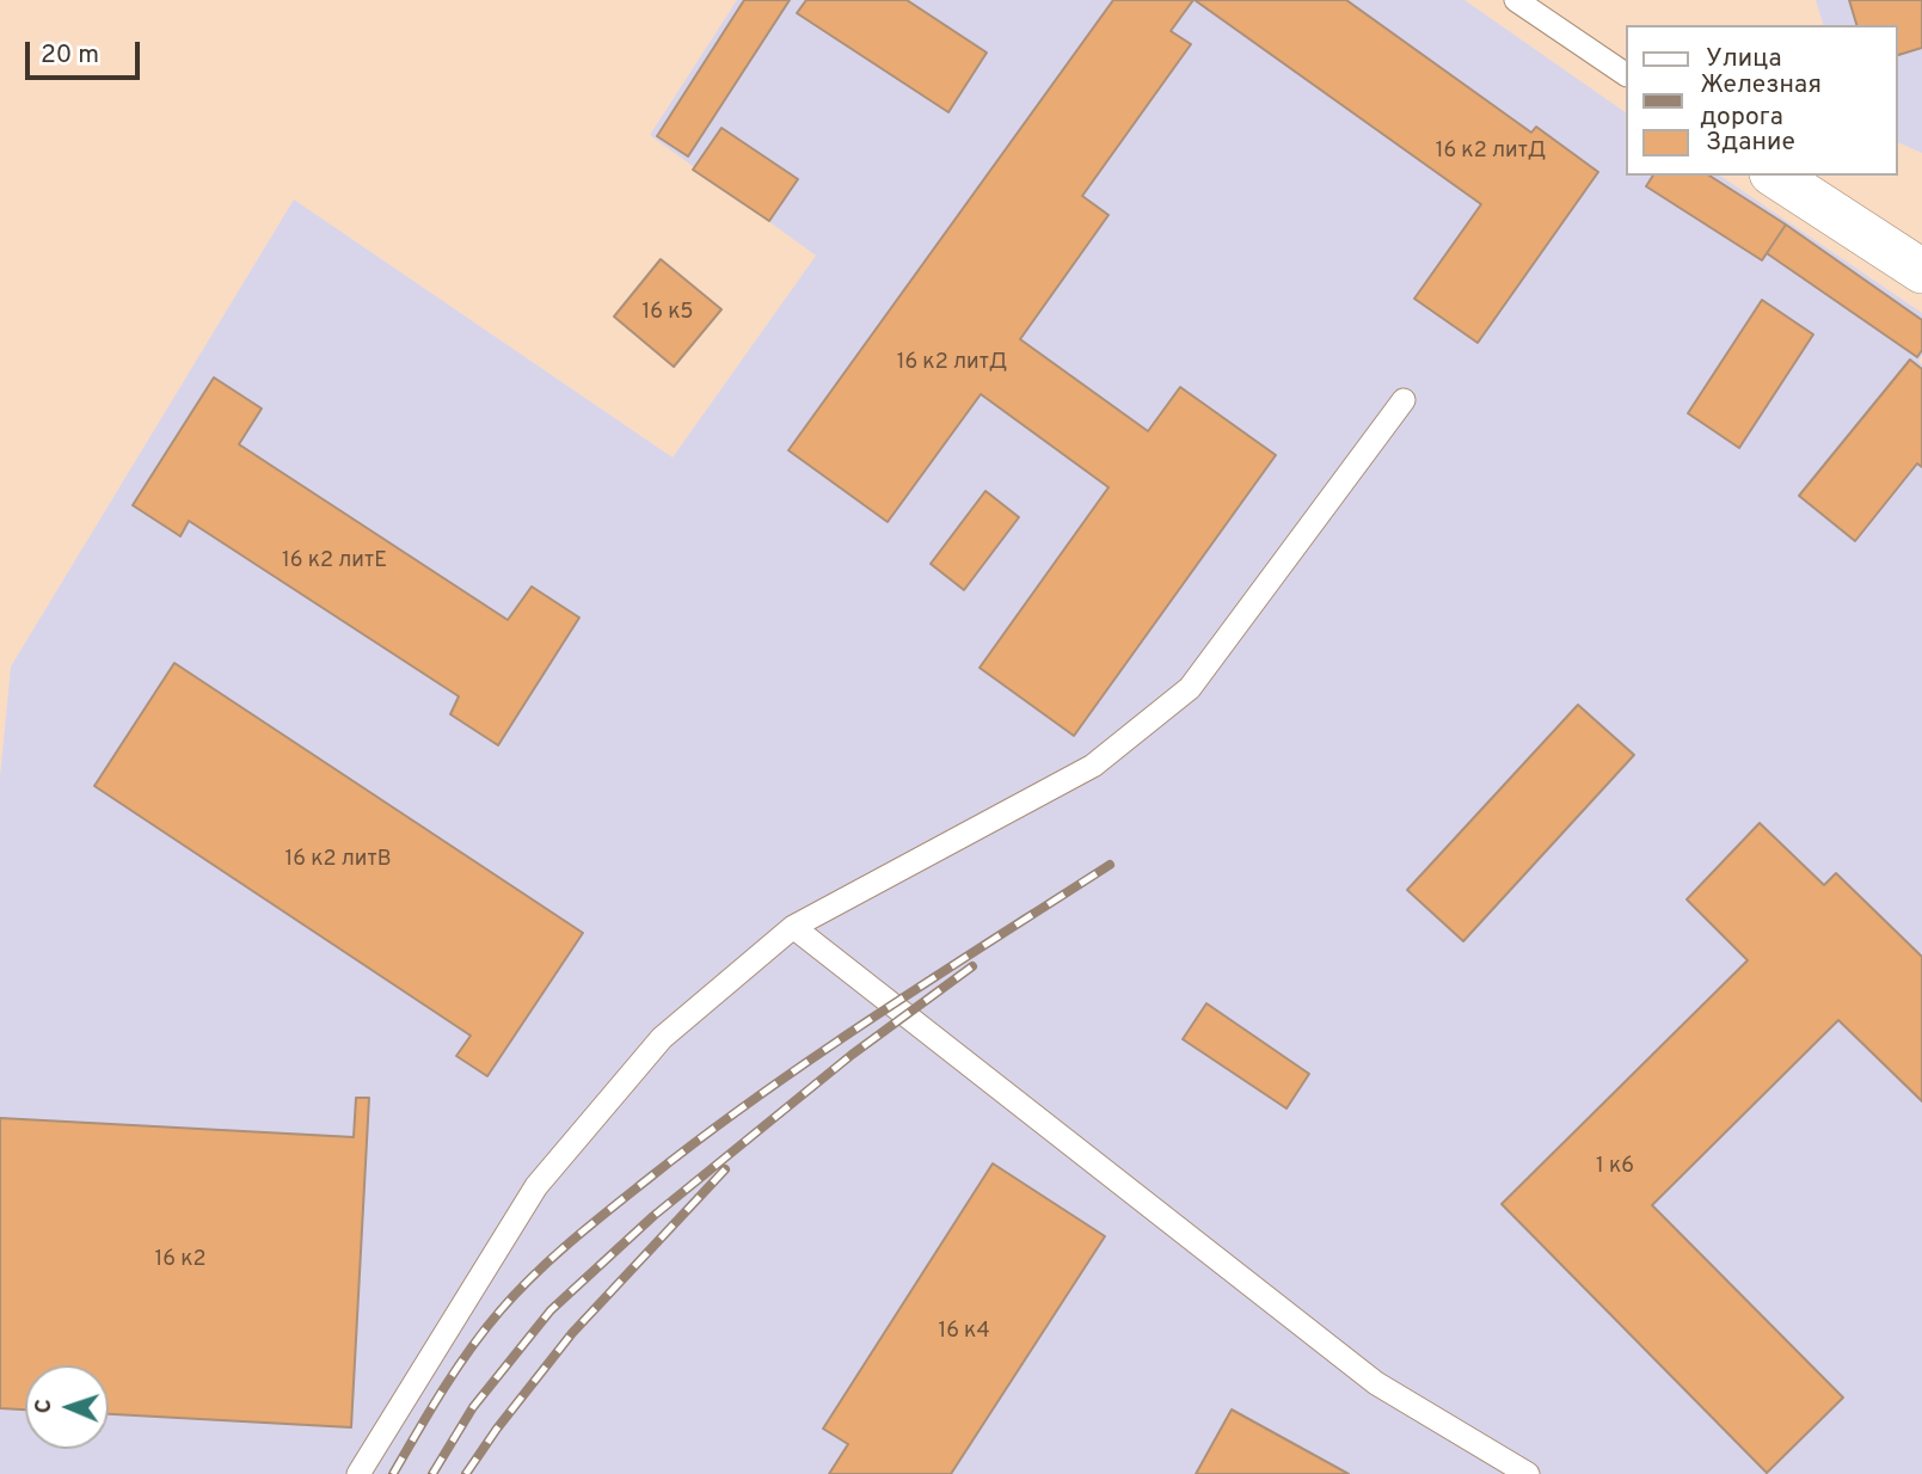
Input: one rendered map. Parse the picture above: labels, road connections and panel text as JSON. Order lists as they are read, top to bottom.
{
  "house_numbers": [
    "16 к2 литД",
    "16 к5",
    "16 к2 литД",
    "16 к2 литЕ",
    "16 к2 литВ",
    "1 к6",
    "16 к2",
    "16 к4"
  ],
  "legend": ["Улица", "Железная дорога", "Здание"],
  "scale_bar": "20 m",
  "north": "left"
}
